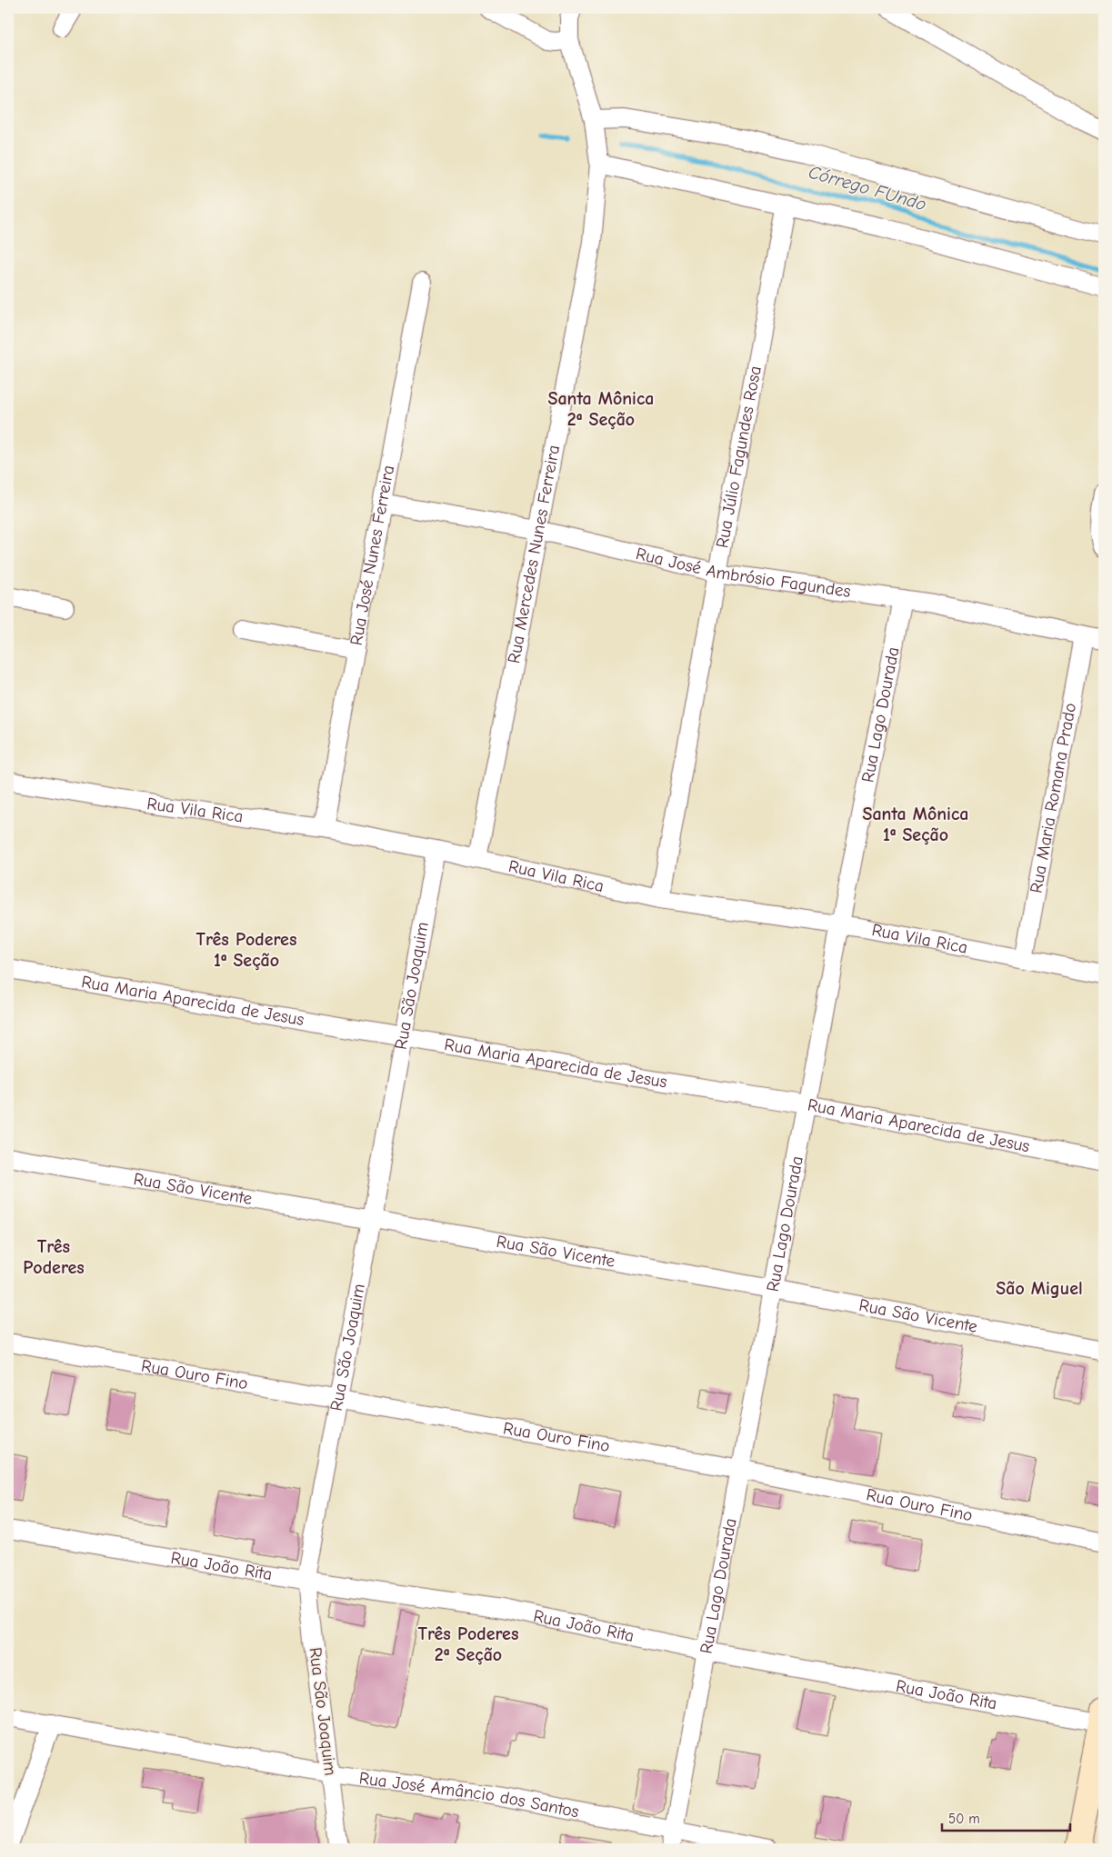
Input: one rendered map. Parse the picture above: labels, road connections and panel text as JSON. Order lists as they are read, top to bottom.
{
  "streets": {
    "street": [
      "Rua Júlio Fagundes Rosa",
      "Rua Mercedes Nunes Ferreira",
      "Rua José Nunes Ferreira",
      "Rua José Ambrósio Fagundes",
      "Rua Lago Dourada",
      "Rua Maria Romana Prado",
      "Rua Vila Rica",
      "Rua São Joaquim",
      "Rua Maria Aparecida de Jesus",
      "Rua São Vicente",
      "Rua Ouro Fino",
      "Rua João Rita",
      "Rua José Amâncio dos Santos"
    ]
  },
  "crossings": [
    ["Rua Júlio Fagundes Rosa", "Rua José Ambrósio Fagundes"],
    ["Rua Júlio Fagundes Rosa", "Rua Vila Rica"],
    ["Rua Mercedes Nunes Ferreira", "Rua José Ambrósio Fagundes"],
    ["Rua Mercedes Nunes Ferreira", "Rua Vila Rica"],
    ["Rua José Nunes Ferreira", "Rua José Ambrósio Fagundes"],
    ["Rua José Nunes Ferreira", "Rua Vila Rica"],
    ["Rua José Ambrósio Fagundes", "Rua Lago Dourada"],
    ["Rua José Ambrósio Fagundes", "Rua Maria Romana Prado"],
    ["Rua Lago Dourada", "Rua Vila Rica"],
    ["Rua Lago Dourada", "Rua Maria Aparecida de Jesus"],
    ["Rua Lago Dourada", "Rua São Vicente"],
    ["Rua Lago Dourada", "Rua Ouro Fino"],
    ["Rua Lago Dourada", "Rua João Rita"],
    ["Rua Lago Dourada", "Rua José Amâncio dos Santos"],
    ["Rua Maria Romana Prado", "Rua Vila Rica"],
    ["Rua Vila Rica", "Rua São Joaquim"],
    ["Rua São Joaquim", "Rua Maria Aparecida de Jesus"],
    ["Rua São Joaquim", "Rua São Vicente"],
    ["Rua São Joaquim", "Rua Ouro Fino"],
    ["Rua São Joaquim", "Rua João Rita"],
    ["Rua São Joaquim", "Rua José Amâncio dos Santos"]
  ],
  "districts": [
    "Santa Mônica 2ª Seção",
    "Santa Mônica 1ª Seção",
    "Três Poderes 1ª Seção",
    "Três Poderes",
    "São Miguel",
    "Três Poderes 2ª Seção"
  ],
  "water": ["Córrego FUndo"],
  "scale_bar": "50 m"
}
